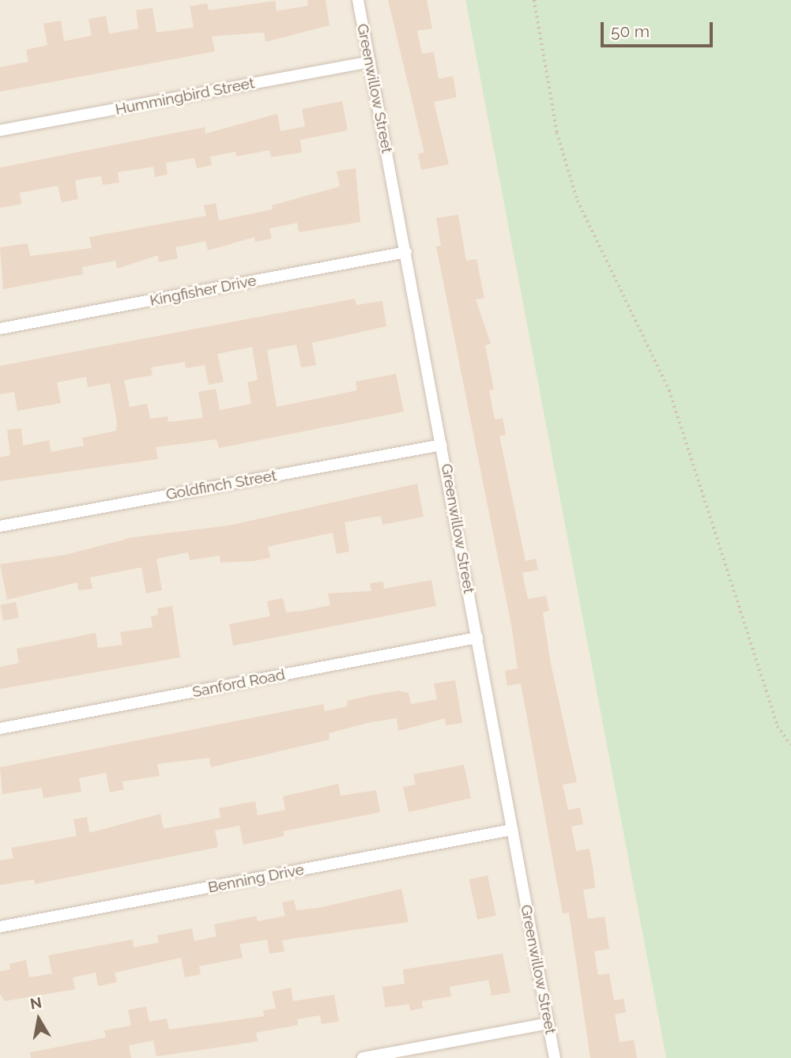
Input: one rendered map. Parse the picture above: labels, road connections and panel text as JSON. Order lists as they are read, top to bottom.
{
  "streets": {
    "street": [
      "Greenwillow Street",
      "Hummingbird Street",
      "Kingfisher Drive",
      "Goldfinch Street",
      "Sanford Road",
      "Benning Drive"
    ]
  },
  "crossings": [
    ["Greenwillow Street", "Hummingbird Street"],
    ["Greenwillow Street", "Kingfisher Drive"],
    ["Greenwillow Street", "Goldfinch Street"],
    ["Greenwillow Street", "Sanford Road"],
    ["Greenwillow Street", "Benning Drive"]
  ],
  "scale_bar": "50 m",
  "north": "top"
}
